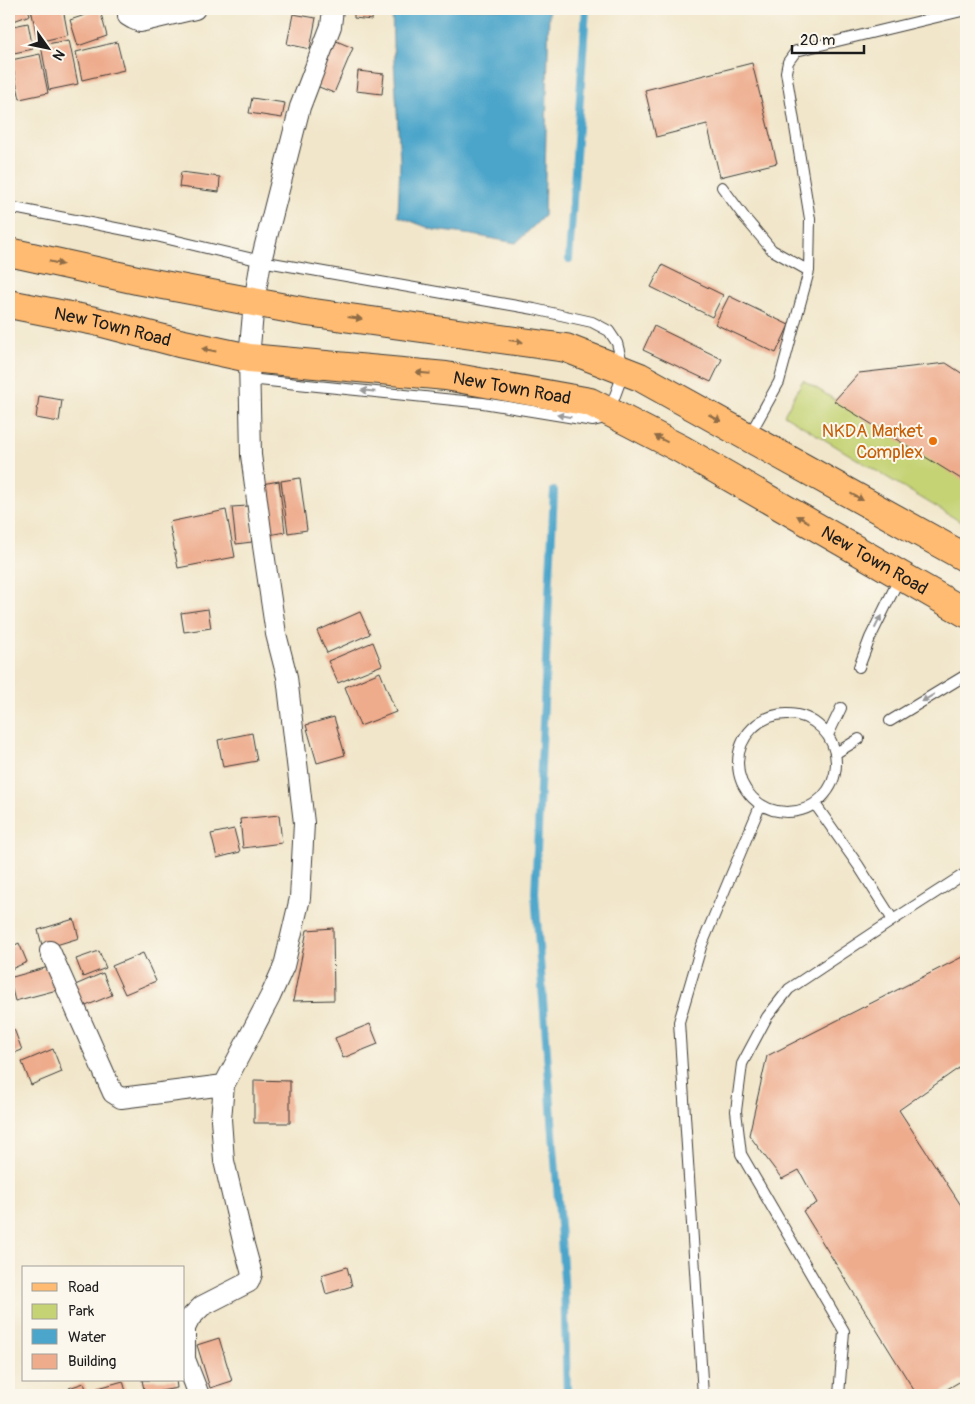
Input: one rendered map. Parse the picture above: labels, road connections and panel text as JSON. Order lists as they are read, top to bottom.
{
  "streets": {
    "main road": ["New Town Road"]
  },
  "places": ["NKDA Market Complex"],
  "legend": [
    "Road",
    "Park",
    "Water",
    "Building"
  ],
  "scale_bar": "20 m",
  "north": "bottom right"
}
